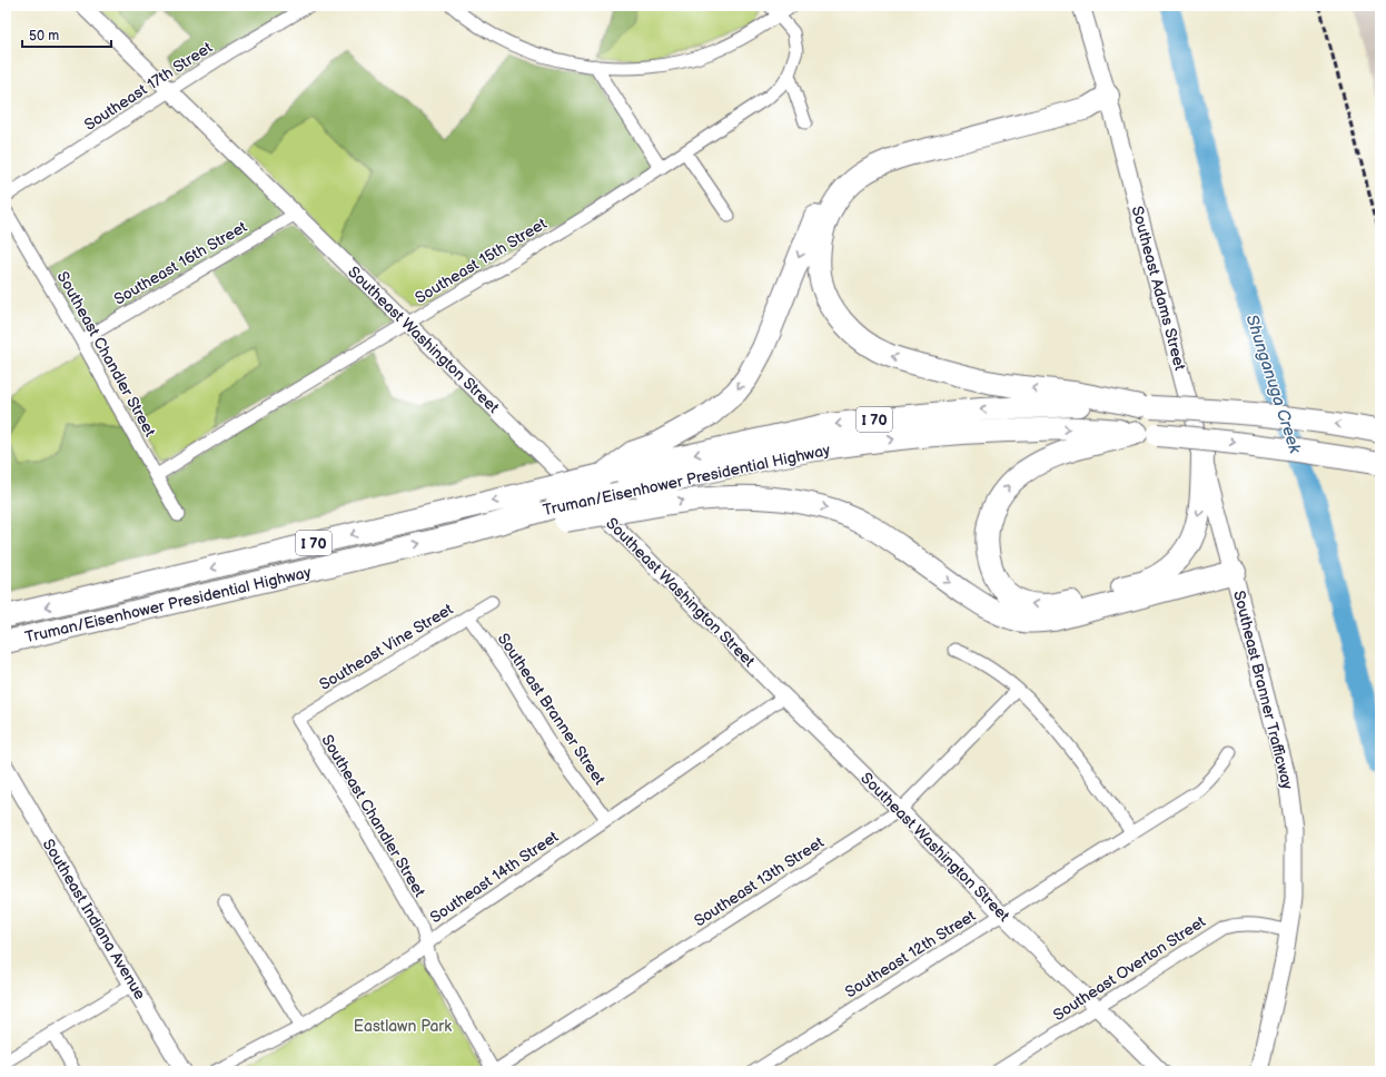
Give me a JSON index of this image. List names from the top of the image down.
{
  "streets": {
    "highway": ["I 70", "Truman/Eisenhower Presidential Highway"],
    "main road": ["Southeast Adams Street", "Southeast Branner Trafficway"],
    "street": [
      "Southeast 17th Street",
      "Southeast 15th Street",
      "Southeast 16th Street",
      "Southeast Washington Street",
      "Southeast Chandler Street",
      "Southeast Vine Street",
      "Southeast Branner Street",
      "Southeast 14th Street",
      "Southeast 13th Street",
      "Southeast Indiana Avenue",
      "Southeast 12th Street",
      "Southeast Overton Street"
    ]
  },
  "crossings": [
    ["Southeast 17th Street", "Southeast Washington Street"],
    ["Southeast 15th Street", "Southeast Washington Street"],
    ["Southeast 15th Street", "Southeast Chandler Street"],
    ["Southeast 16th Street", "Southeast Washington Street"],
    ["Southeast 16th Street", "Southeast Chandler Street"],
    ["Southeast Adams Street", "Southeast Branner Trafficway"],
    ["Southeast Washington Street", "Southeast 14th Street"],
    ["Southeast Washington Street", "Southeast 13th Street"],
    ["Southeast Washington Street", "Southeast 12th Street"],
    ["Southeast Washington Street", "Southeast Overton Street"],
    ["Southeast Chandler Street", "Southeast Vine Street"],
    ["Southeast Chandler Street", "Southeast 14th Street"],
    ["Southeast Chandler Street", "Southeast 13th Street"],
    ["Southeast Vine Street", "Southeast Branner Street"],
    ["Southeast Branner Trafficway", "Southeast Overton Street"],
    ["Southeast Branner Street", "Southeast 14th Street"]
  ],
  "water": ["Shunganuga Creek"],
  "parks": ["Eastlawn Park"],
  "scale_bar": "50 m"
}
